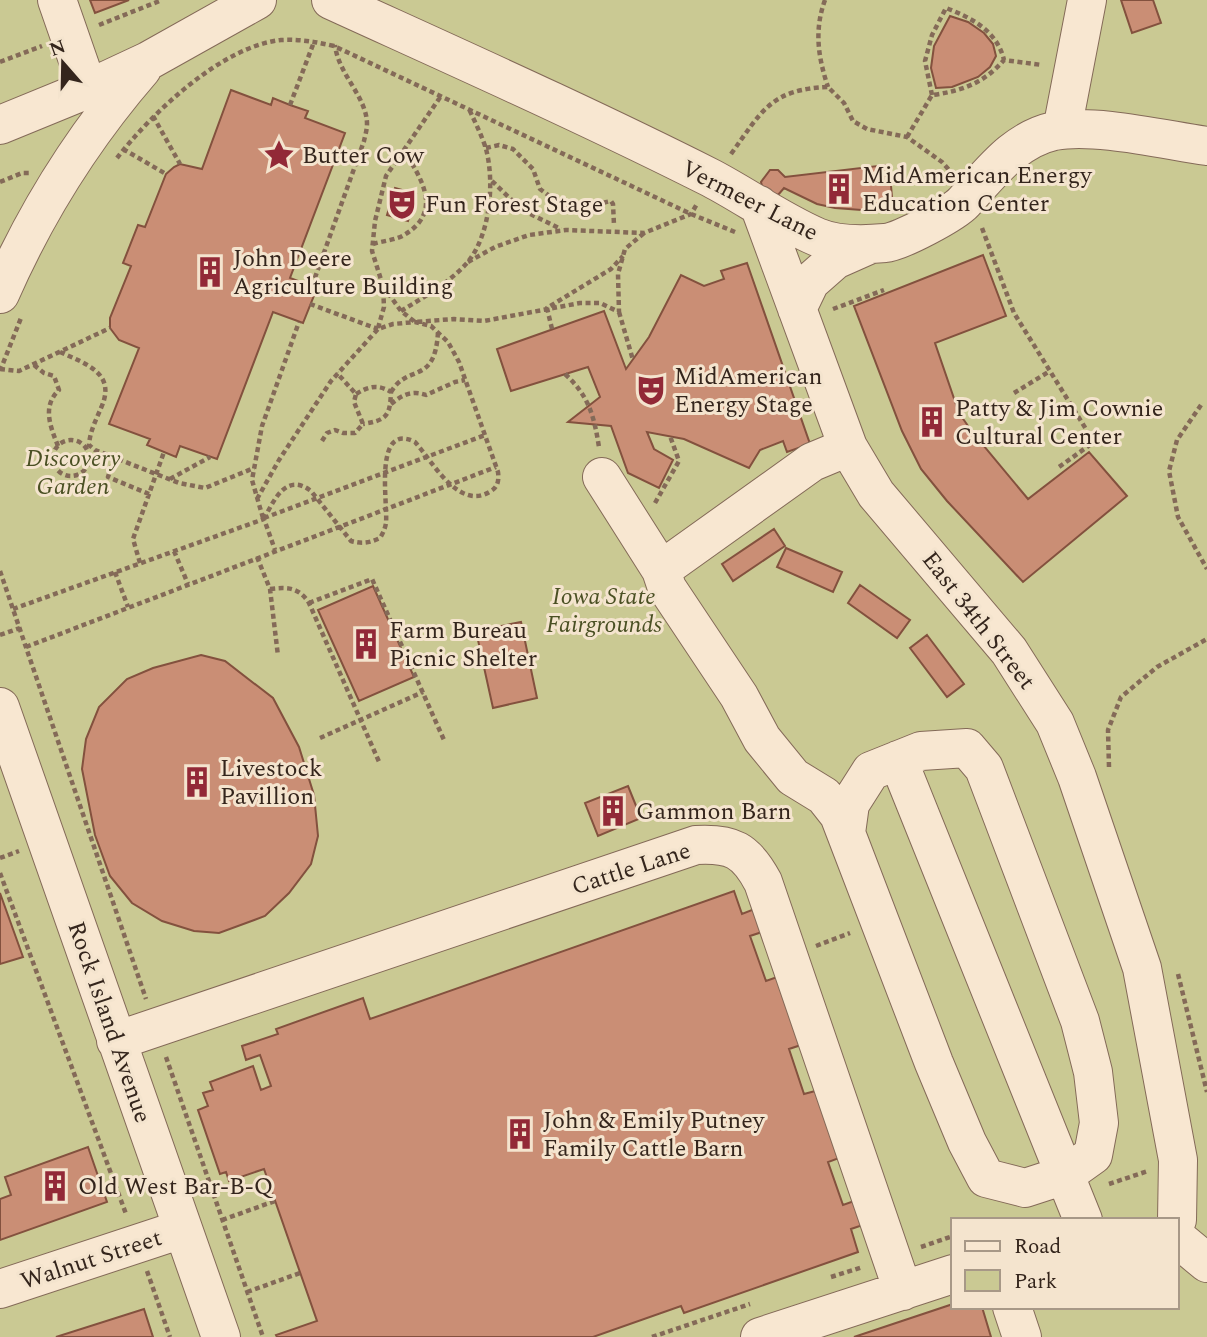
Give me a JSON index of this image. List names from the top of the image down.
{
  "streets": {
    "lane": [
      "Vermeer Lane",
      "East 34th Street",
      "Cattle Lane",
      "Rock Island Avenue",
      "Walnut Street"
    ]
  },
  "crossings": [
    ["Vermeer Lane", "East 34th Street"],
    ["Cattle Lane", "Rock Island Avenue"],
    ["Rock Island Avenue", "Walnut Street"]
  ],
  "parks": ["Discovery Garden", "Iowa State Fairgrounds"],
  "places": {
    "place": ["Butter Cow"],
    "building": [
      "MidAmerican Energy Education Center",
      "John Deere Agriculture Building",
      "Patty & Jim Cownie Cultural Center",
      "Farm Bureau Picnic Shelter",
      "Livestock Pavillion",
      "Gammon Barn",
      "John & Emily Putney Family Cattle Barn",
      "Old West Bar-B-Q"
    ],
    "theatre": ["Fun Forest Stage", "MidAmerican Energy Stage"]
  },
  "legend": ["Road", "Park"],
  "north": "top"
}
